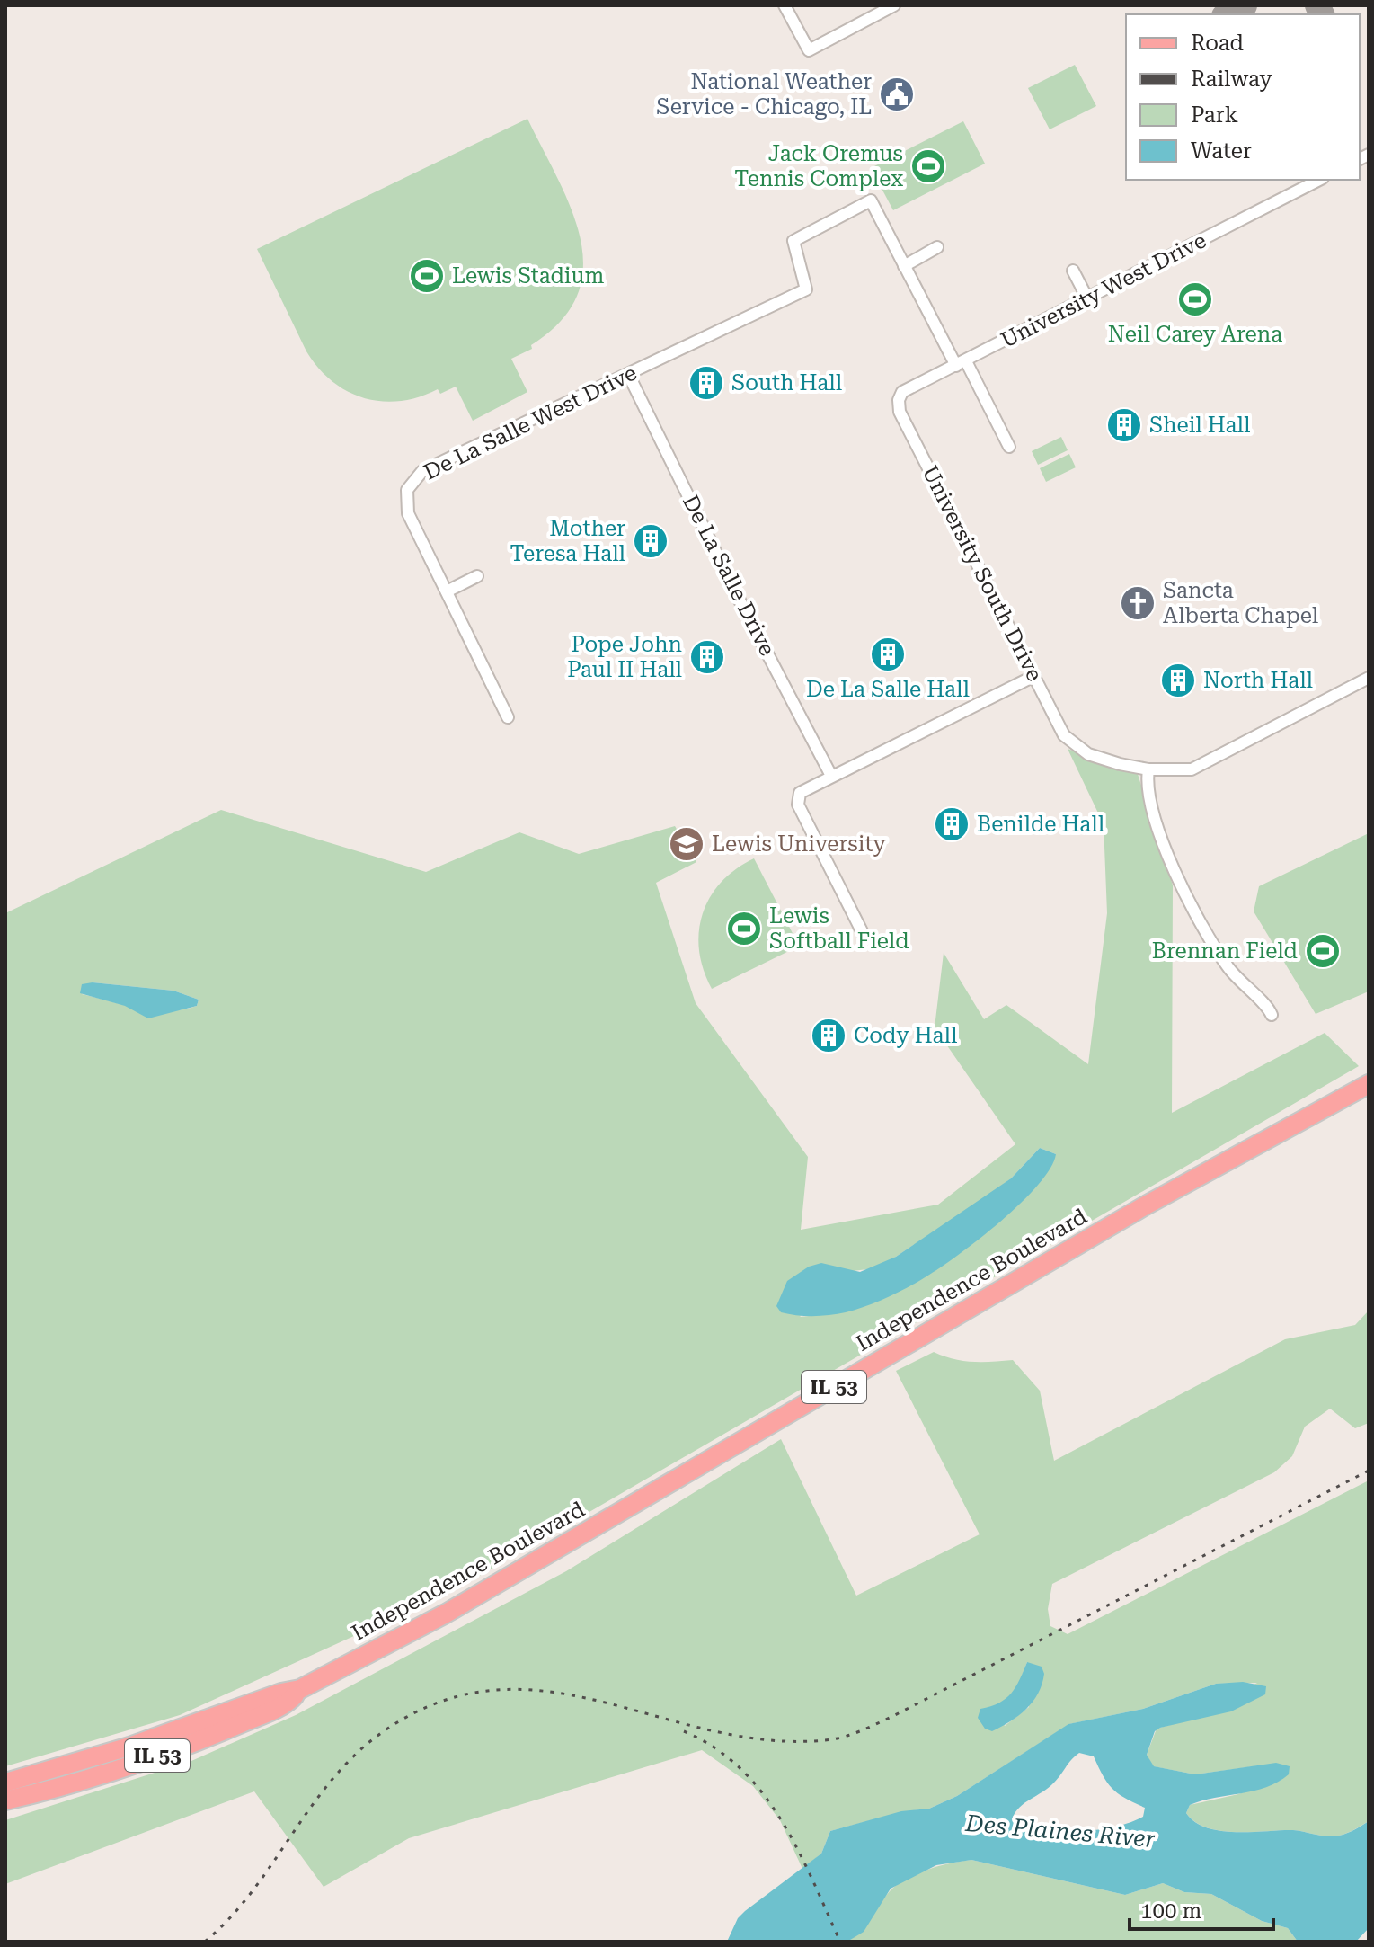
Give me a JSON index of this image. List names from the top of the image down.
{
  "streets": {
    "main road": ["Independence Boulevard", "IL 53"],
    "street": [
      "University West Drive",
      "De La Salle West Drive",
      "University South Drive",
      "De La Salle Drive"
    ]
  },
  "crossings": [
    ["University West Drive", "University South Drive"],
    ["De La Salle West Drive", "De La Salle Drive"]
  ],
  "water": ["Des Plaines River"],
  "places": {
    "public building": ["National Weather Service - Chicago, IL"],
    "sports": [
      "Jack Oremus Tennis Complex",
      "Lewis Stadium",
      "Neil Carey Arena",
      "Lewis Softball Field",
      "Brennan Field"
    ],
    "building": [
      "South Hall",
      "Sheil Hall",
      "Mother Teresa Hall",
      "De La Salle Hall",
      "Pope John Paul II Hall",
      "North Hall",
      "Benilde Hall",
      "Cody Hall"
    ],
    "church": ["Sancta Alberta Chapel"],
    "school or university": ["Lewis University"]
  },
  "legend": [
    "Road",
    "Railway",
    "Park",
    "Water"
  ],
  "scale_bar": "100 m"
}
